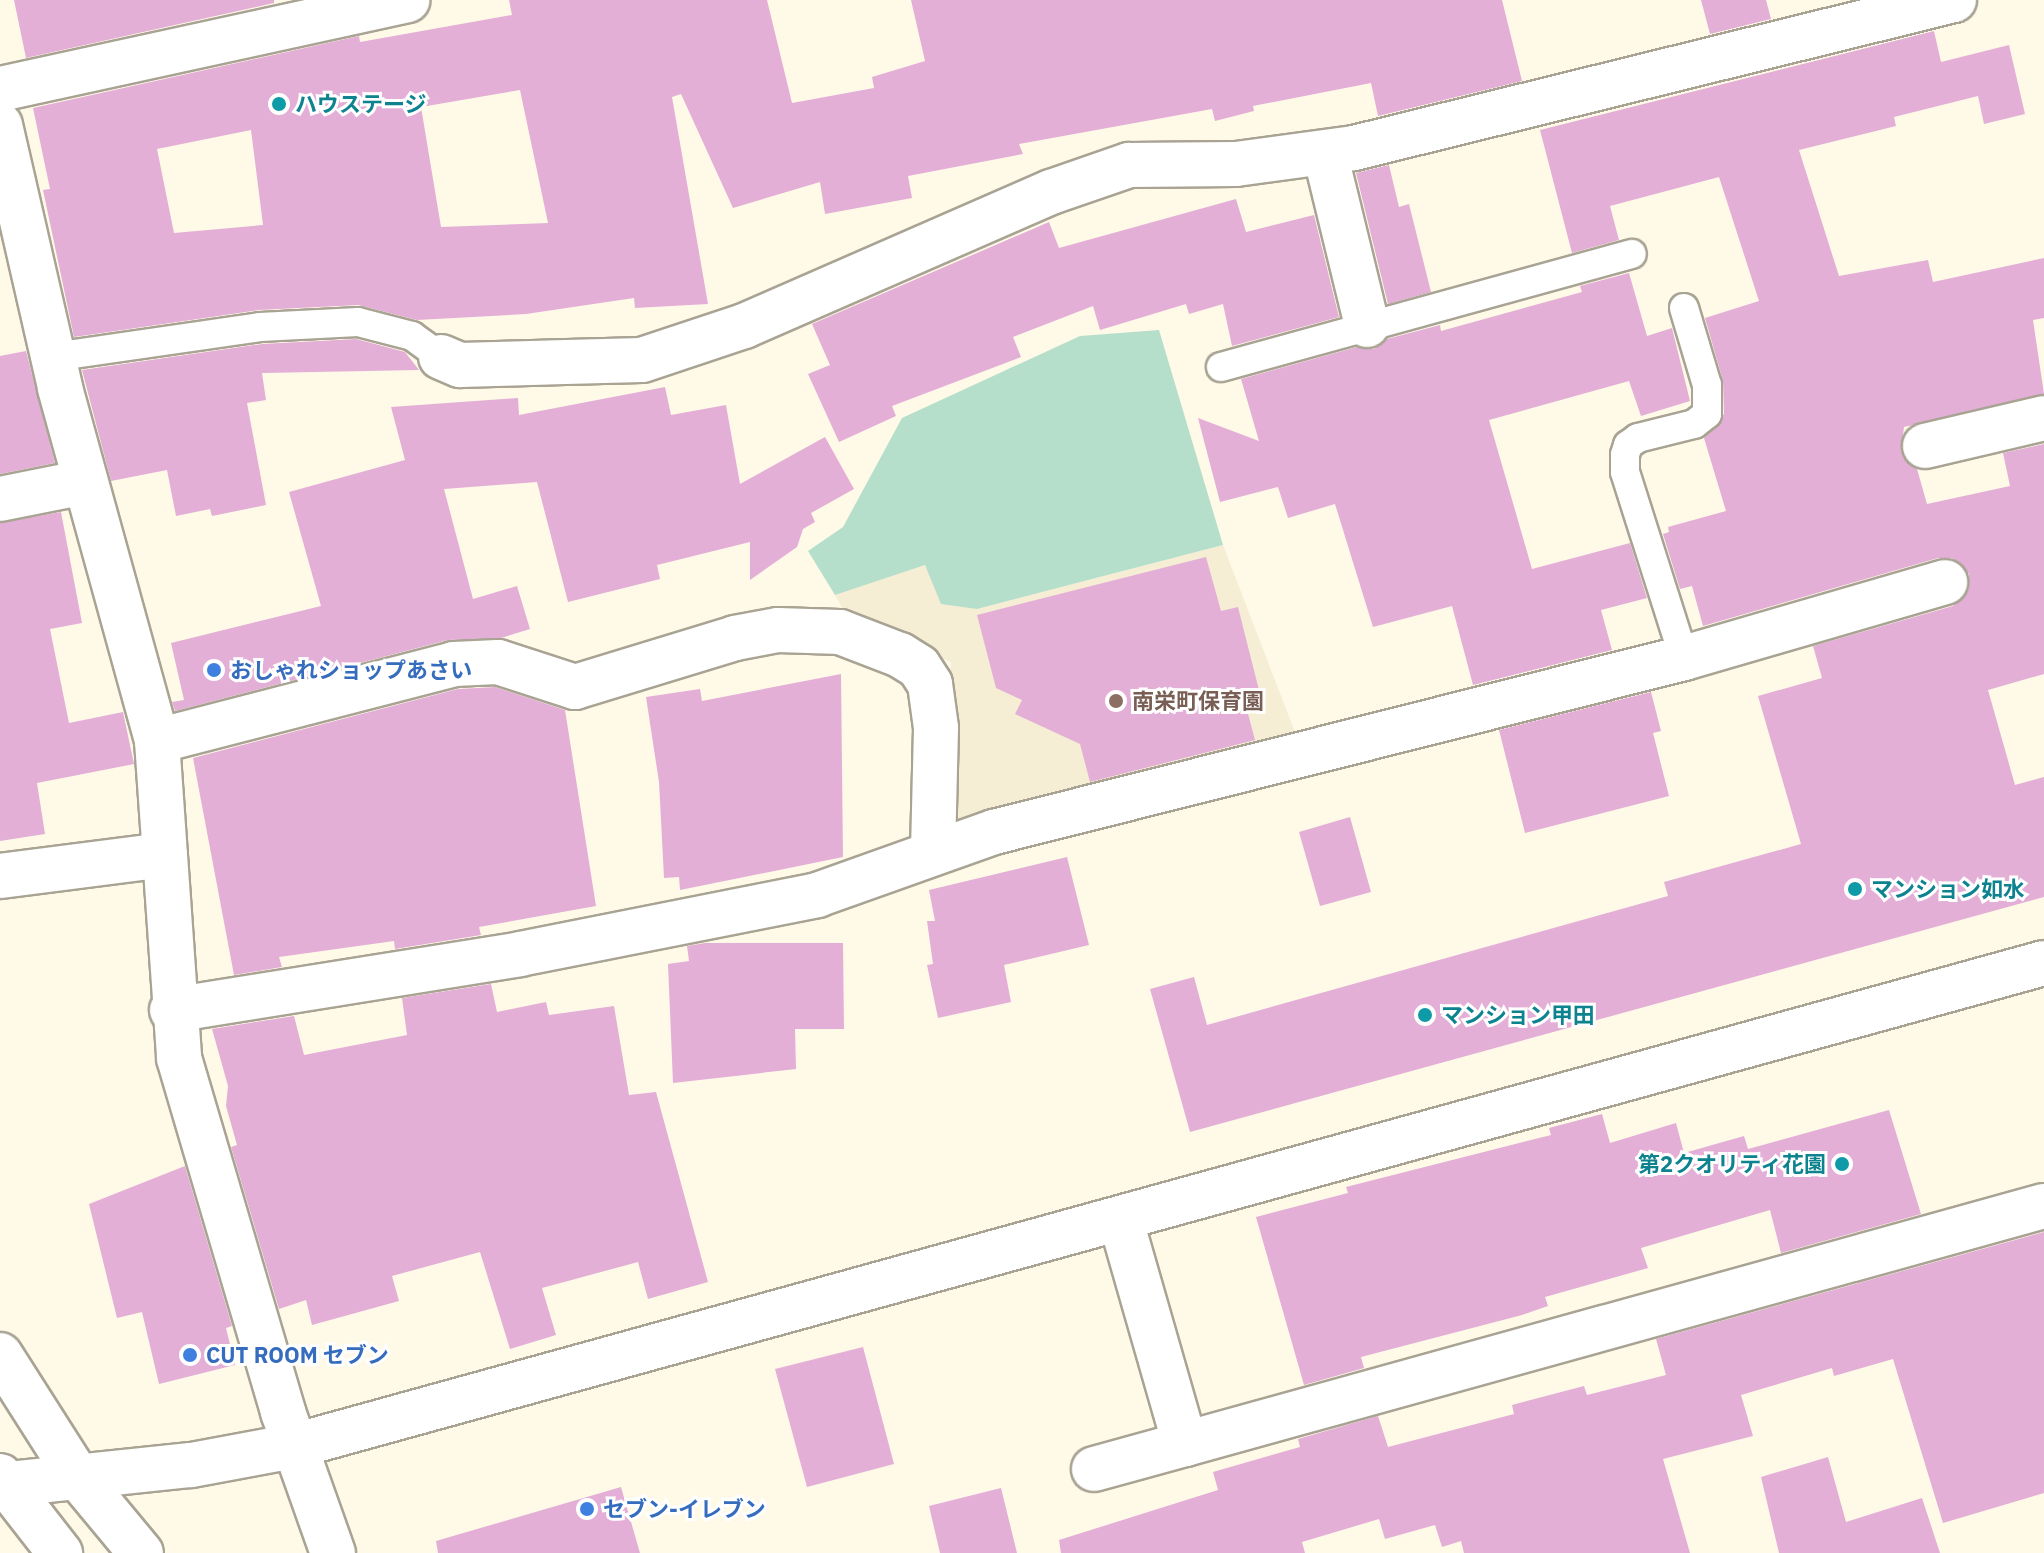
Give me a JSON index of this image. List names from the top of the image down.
{
  "places": [
    "ハウステージ",
    "おしゃれショップあさい",
    "南栄町保育園",
    "マンション如水",
    "マンション甲田",
    "第2クオリティ花園",
    "CUT ROOM セブン",
    "セブン-イレブン"
  ]
}
